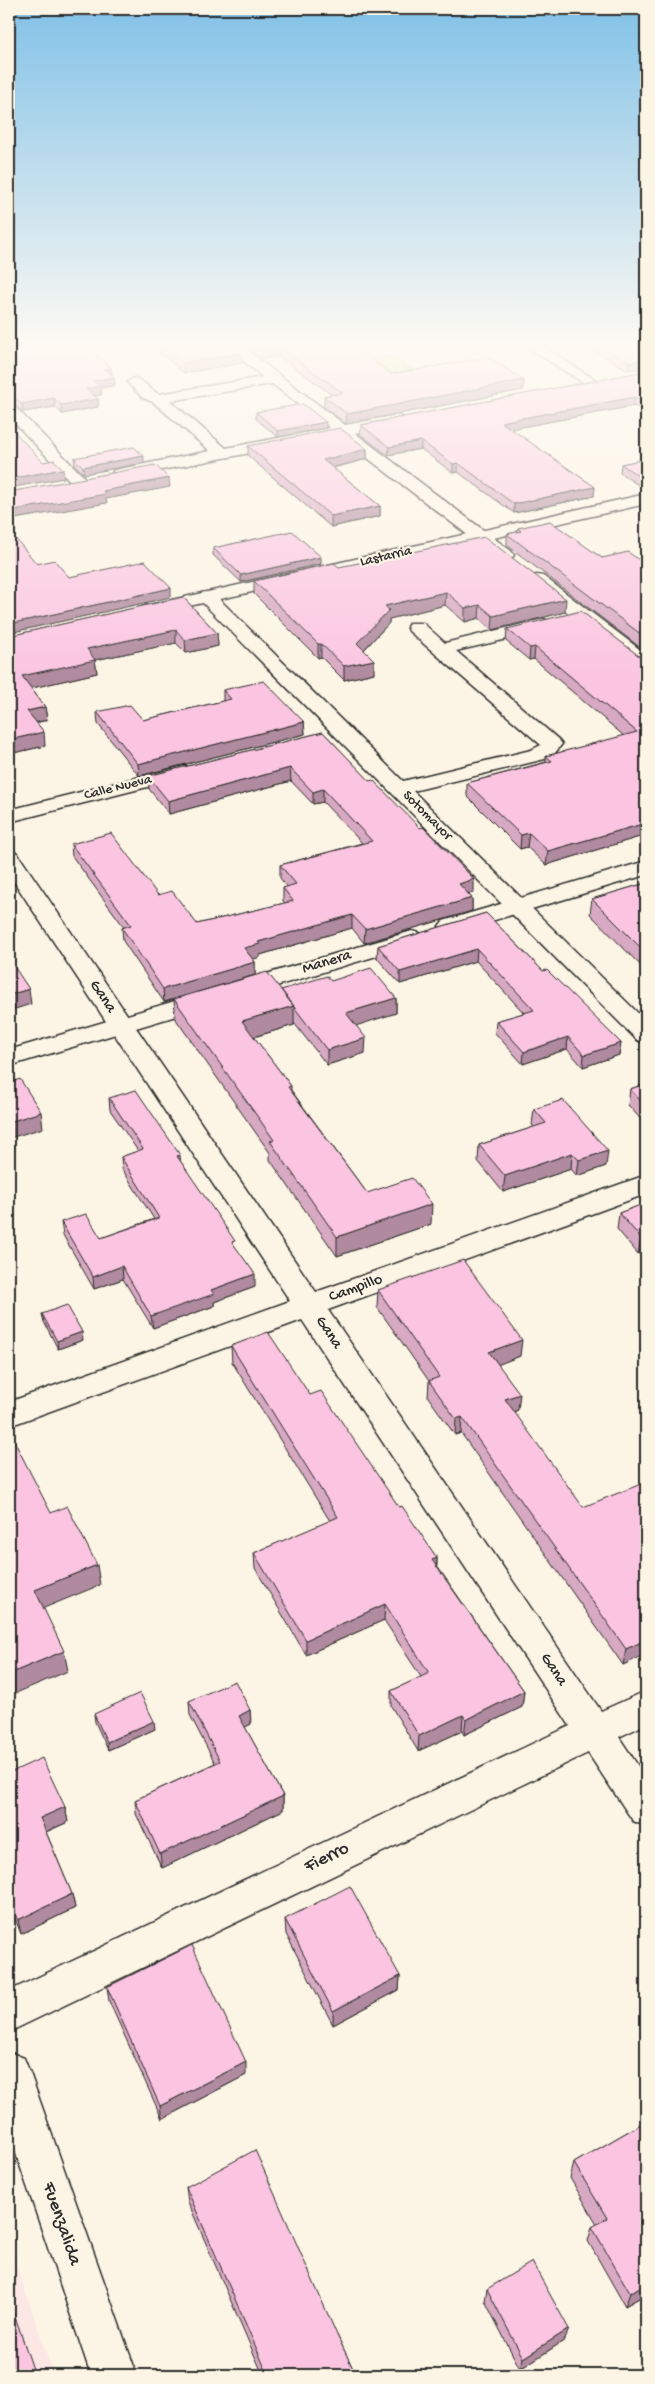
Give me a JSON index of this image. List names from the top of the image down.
{
  "streets": {
    "street": [
      "Lastarria",
      "Calle Nueva",
      "Sotomayor",
      "Manera",
      "Gana",
      "Campillo",
      "Fierro",
      "Fuenzalida"
    ]
  },
  "crossings": [
    ["Lastarria", "Sotomayor"],
    ["Sotomayor", "Manera"],
    ["Manera", "Gana"],
    ["Gana", "Campillo"],
    ["Gana", "Fierro"]
  ]
}
